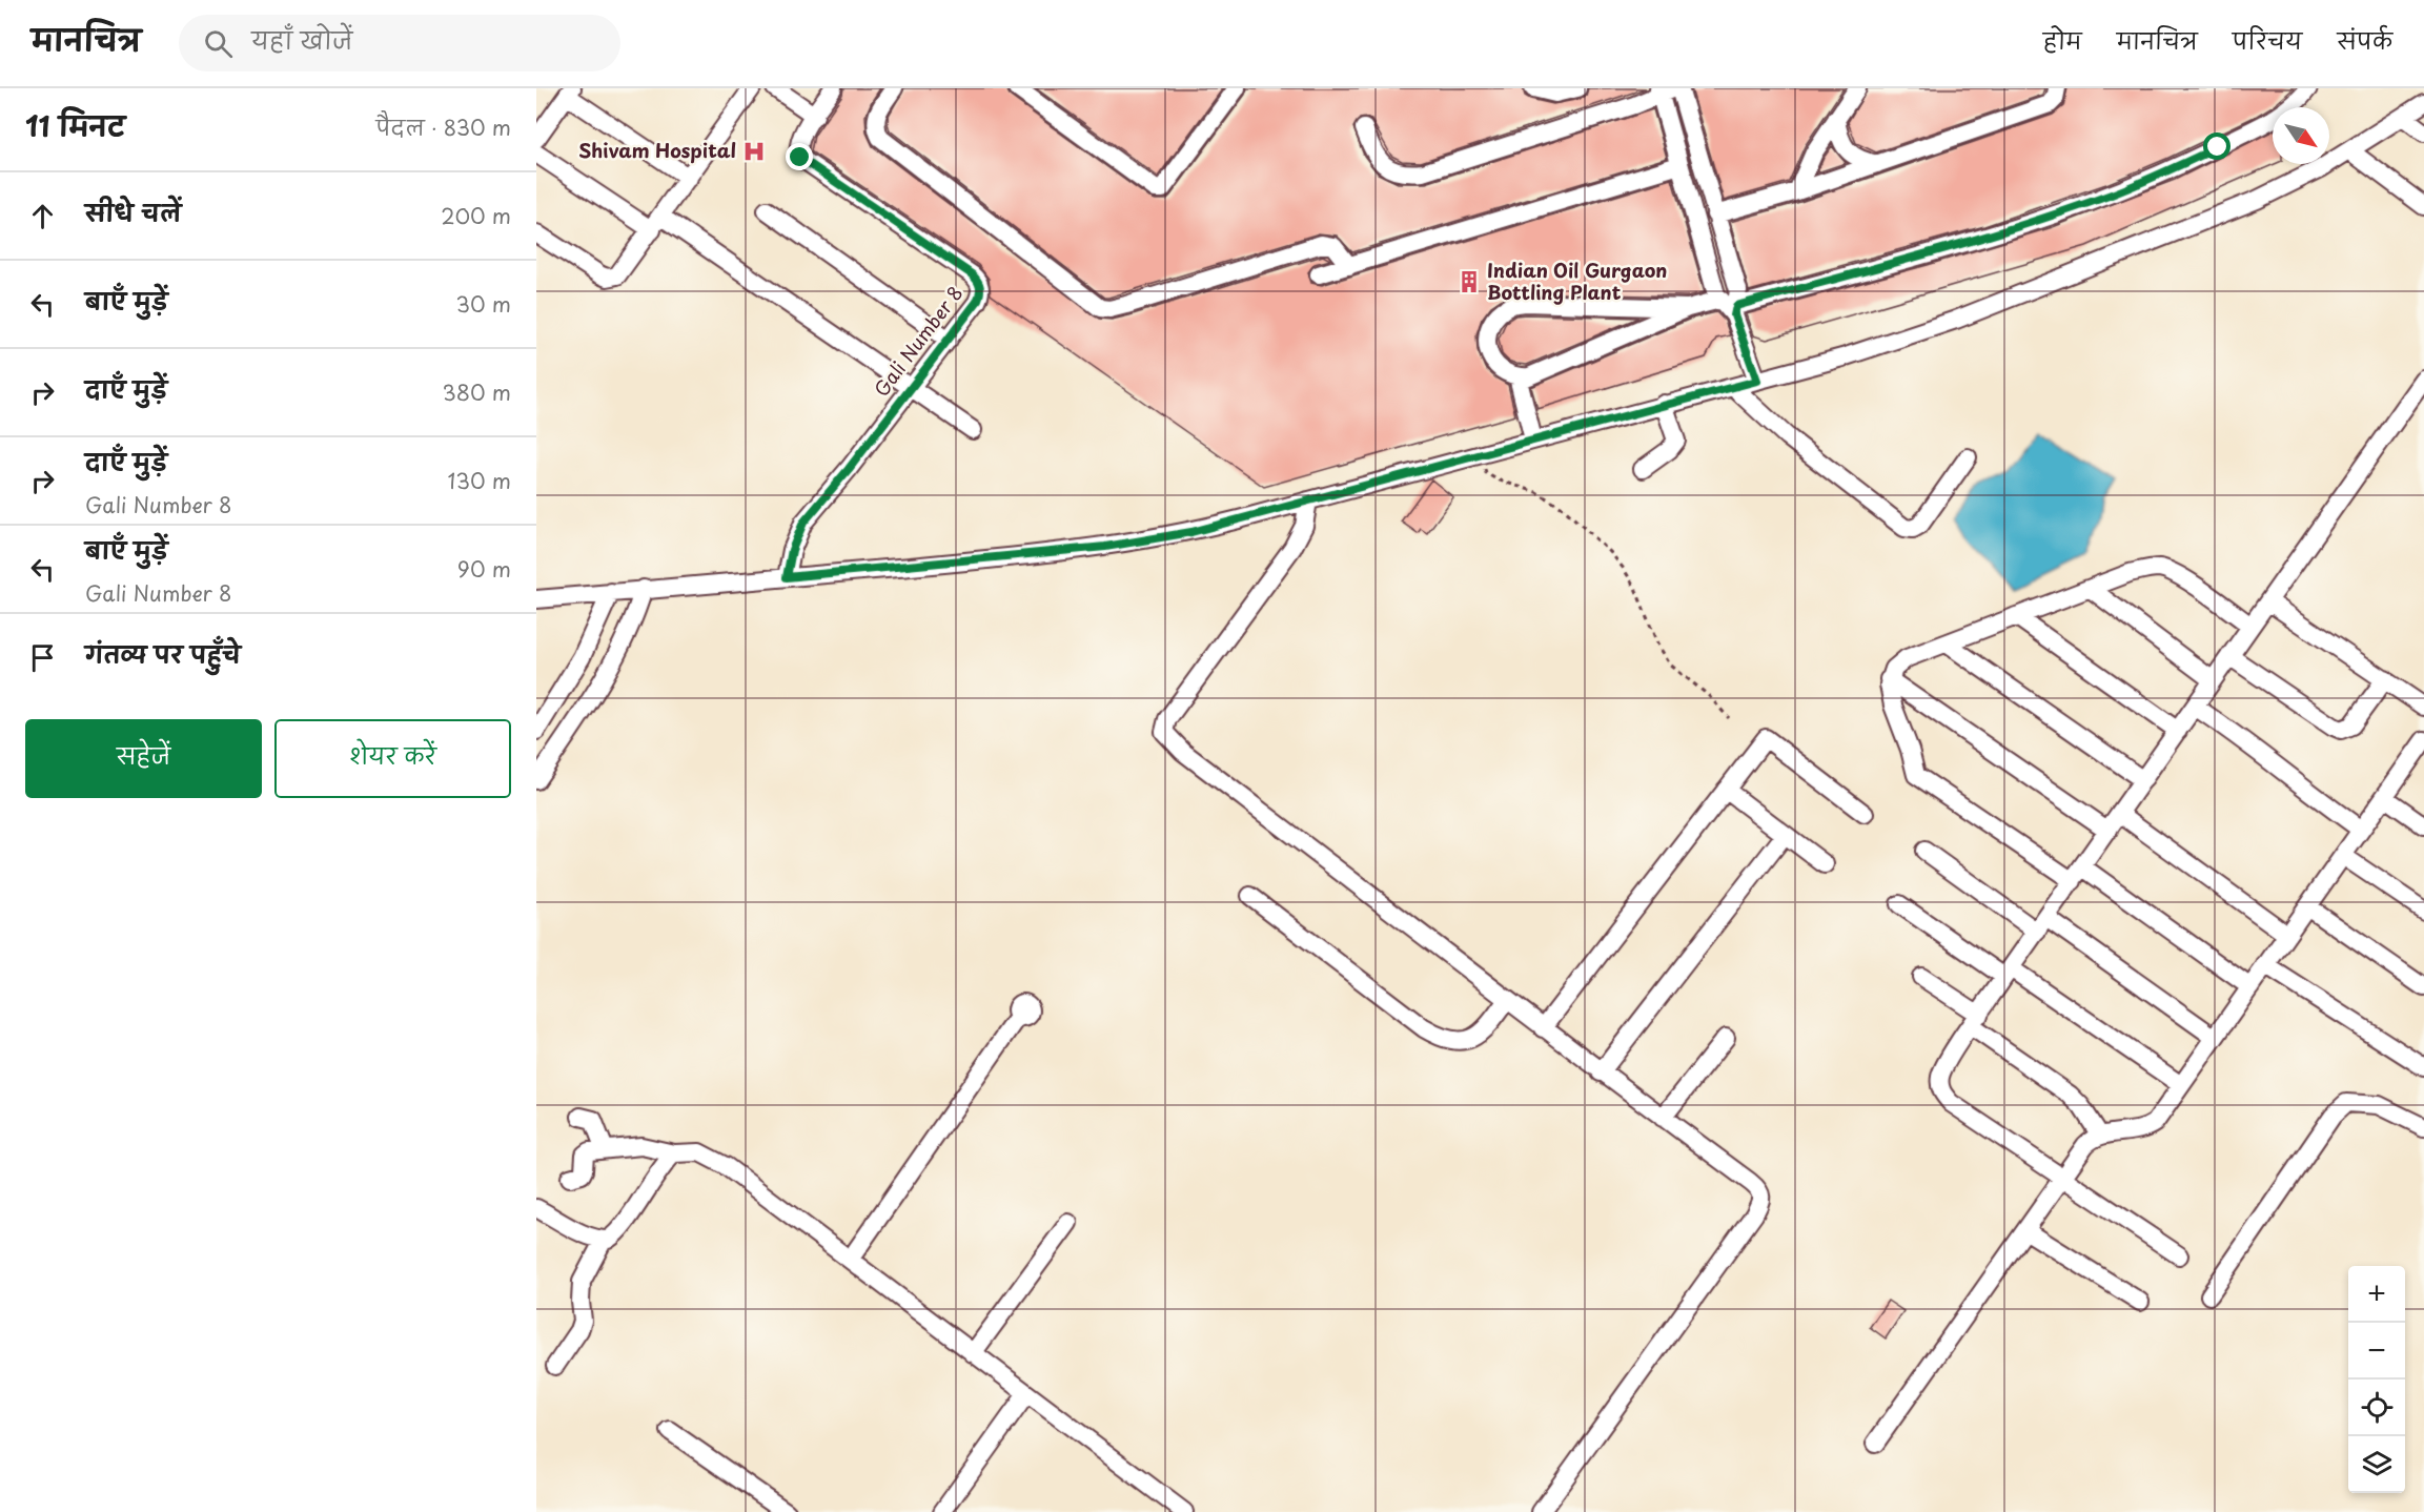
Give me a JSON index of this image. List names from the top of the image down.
{
  "streets": {
    "street": ["Gali Number 8"]
  },
  "places": {
    "hospital": ["Shivam Hospital"],
    "building": ["Indian Oil Gurgaon Bottling Plant"]
  },
  "north": "bottom right",
  "page": {
    "header": "मानचित्र",
    "search": "यहाँ खोजें",
    "nav": [
      "होम",
      "मानचित्र",
      "परिचय",
      "संपर्क"
    ],
    "heading": ["11 मिनट", "पैदल · 830 m"],
    "list": [
      ["सीधे चलें", "200 m"],
      ["बाएँ मुड़ें", "30 m"],
      ["दाएँ मुड़ें", "380 m"],
      ["दाएँ मुड़ें", "Gali Number 8", "130 m"],
      ["बाएँ मुड़ें", "Gali Number 8", "90 m"],
      "गंतव्य पर पहुँचे"
    ],
    "buttons": ["सहेजें", "शेयर करें"],
    "map_buttons": ["+", "−"]
  }
}
